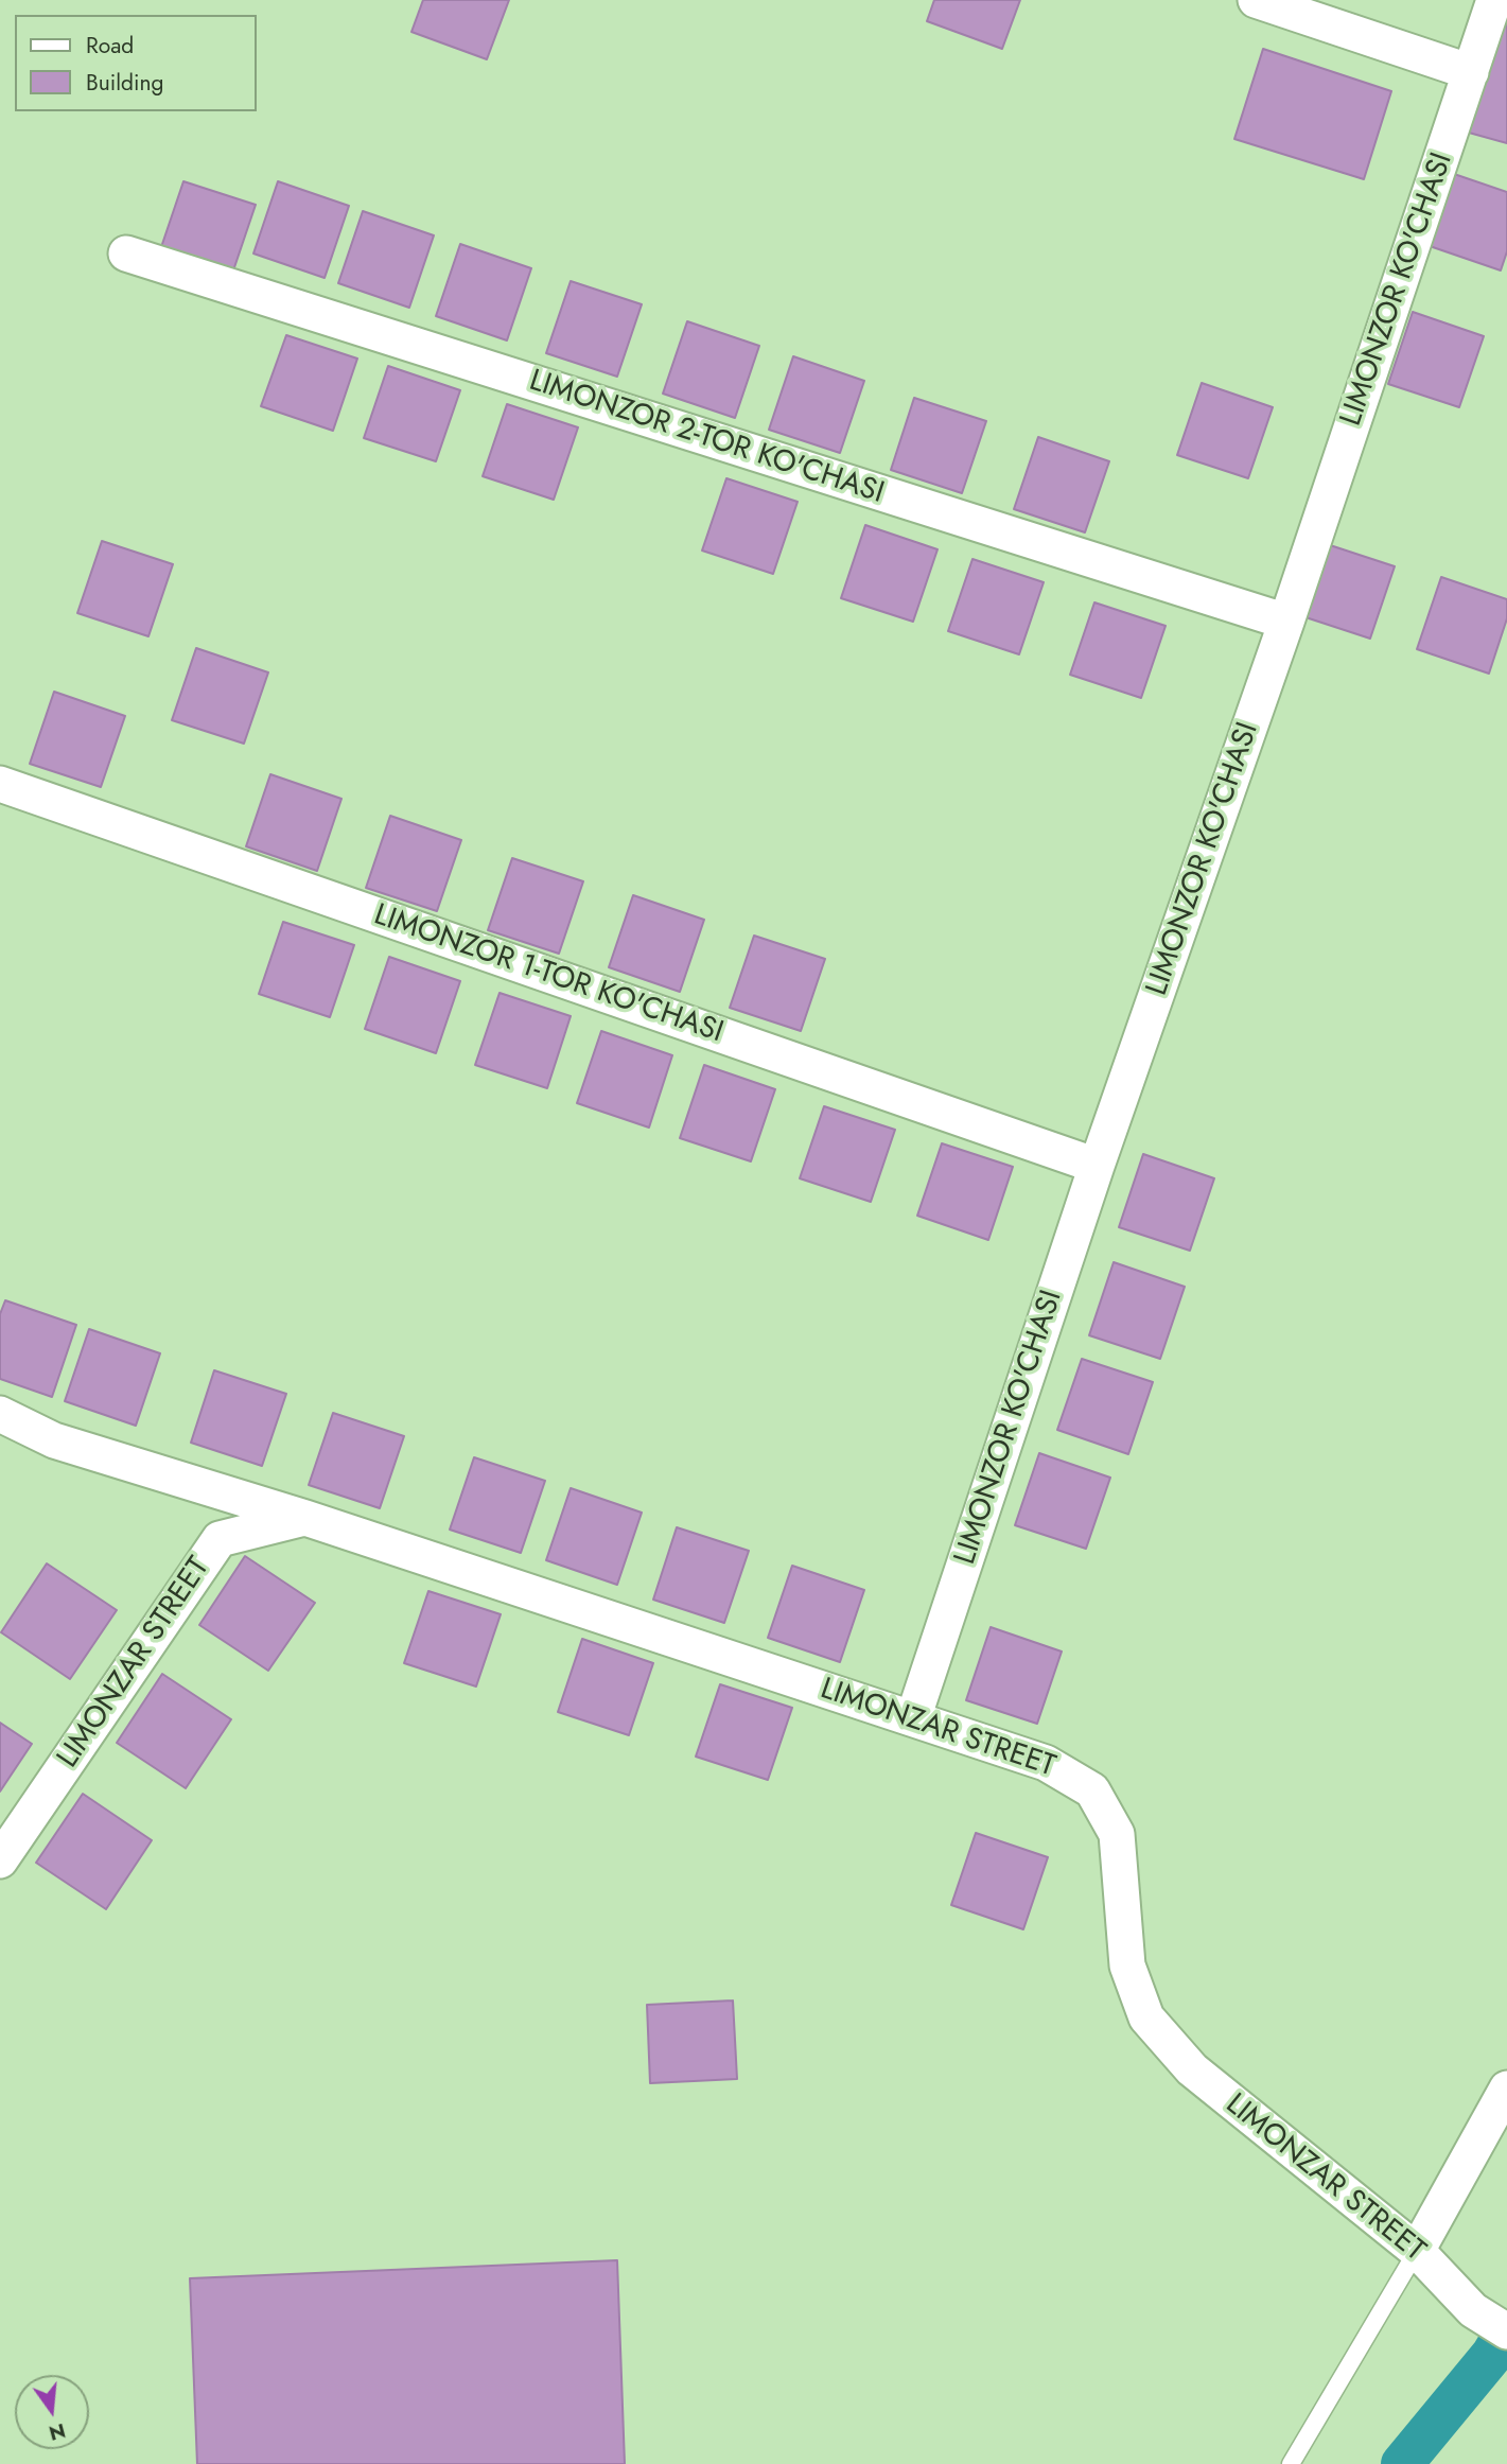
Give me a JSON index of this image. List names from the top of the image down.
{
  "streets": {
    "street": [
      "LIMONZOR KO'CHASI",
      "LIMONZOR 2-TOR KO'CHASI",
      "LIMONZOR 1-TOR KO'CHASI",
      "LIMONZAR STREET"
    ]
  },
  "crossings": [
    ["LIMONZOR KO'CHASI", "LIMONZOR 2-TOR KO'CHASI"],
    ["LIMONZOR KO'CHASI", "LIMONZOR 1-TOR KO'CHASI"],
    ["LIMONZOR KO'CHASI", "LIMONZAR STREET"]
  ],
  "legend": ["Road", "Building"],
  "north": "bottom"
}
